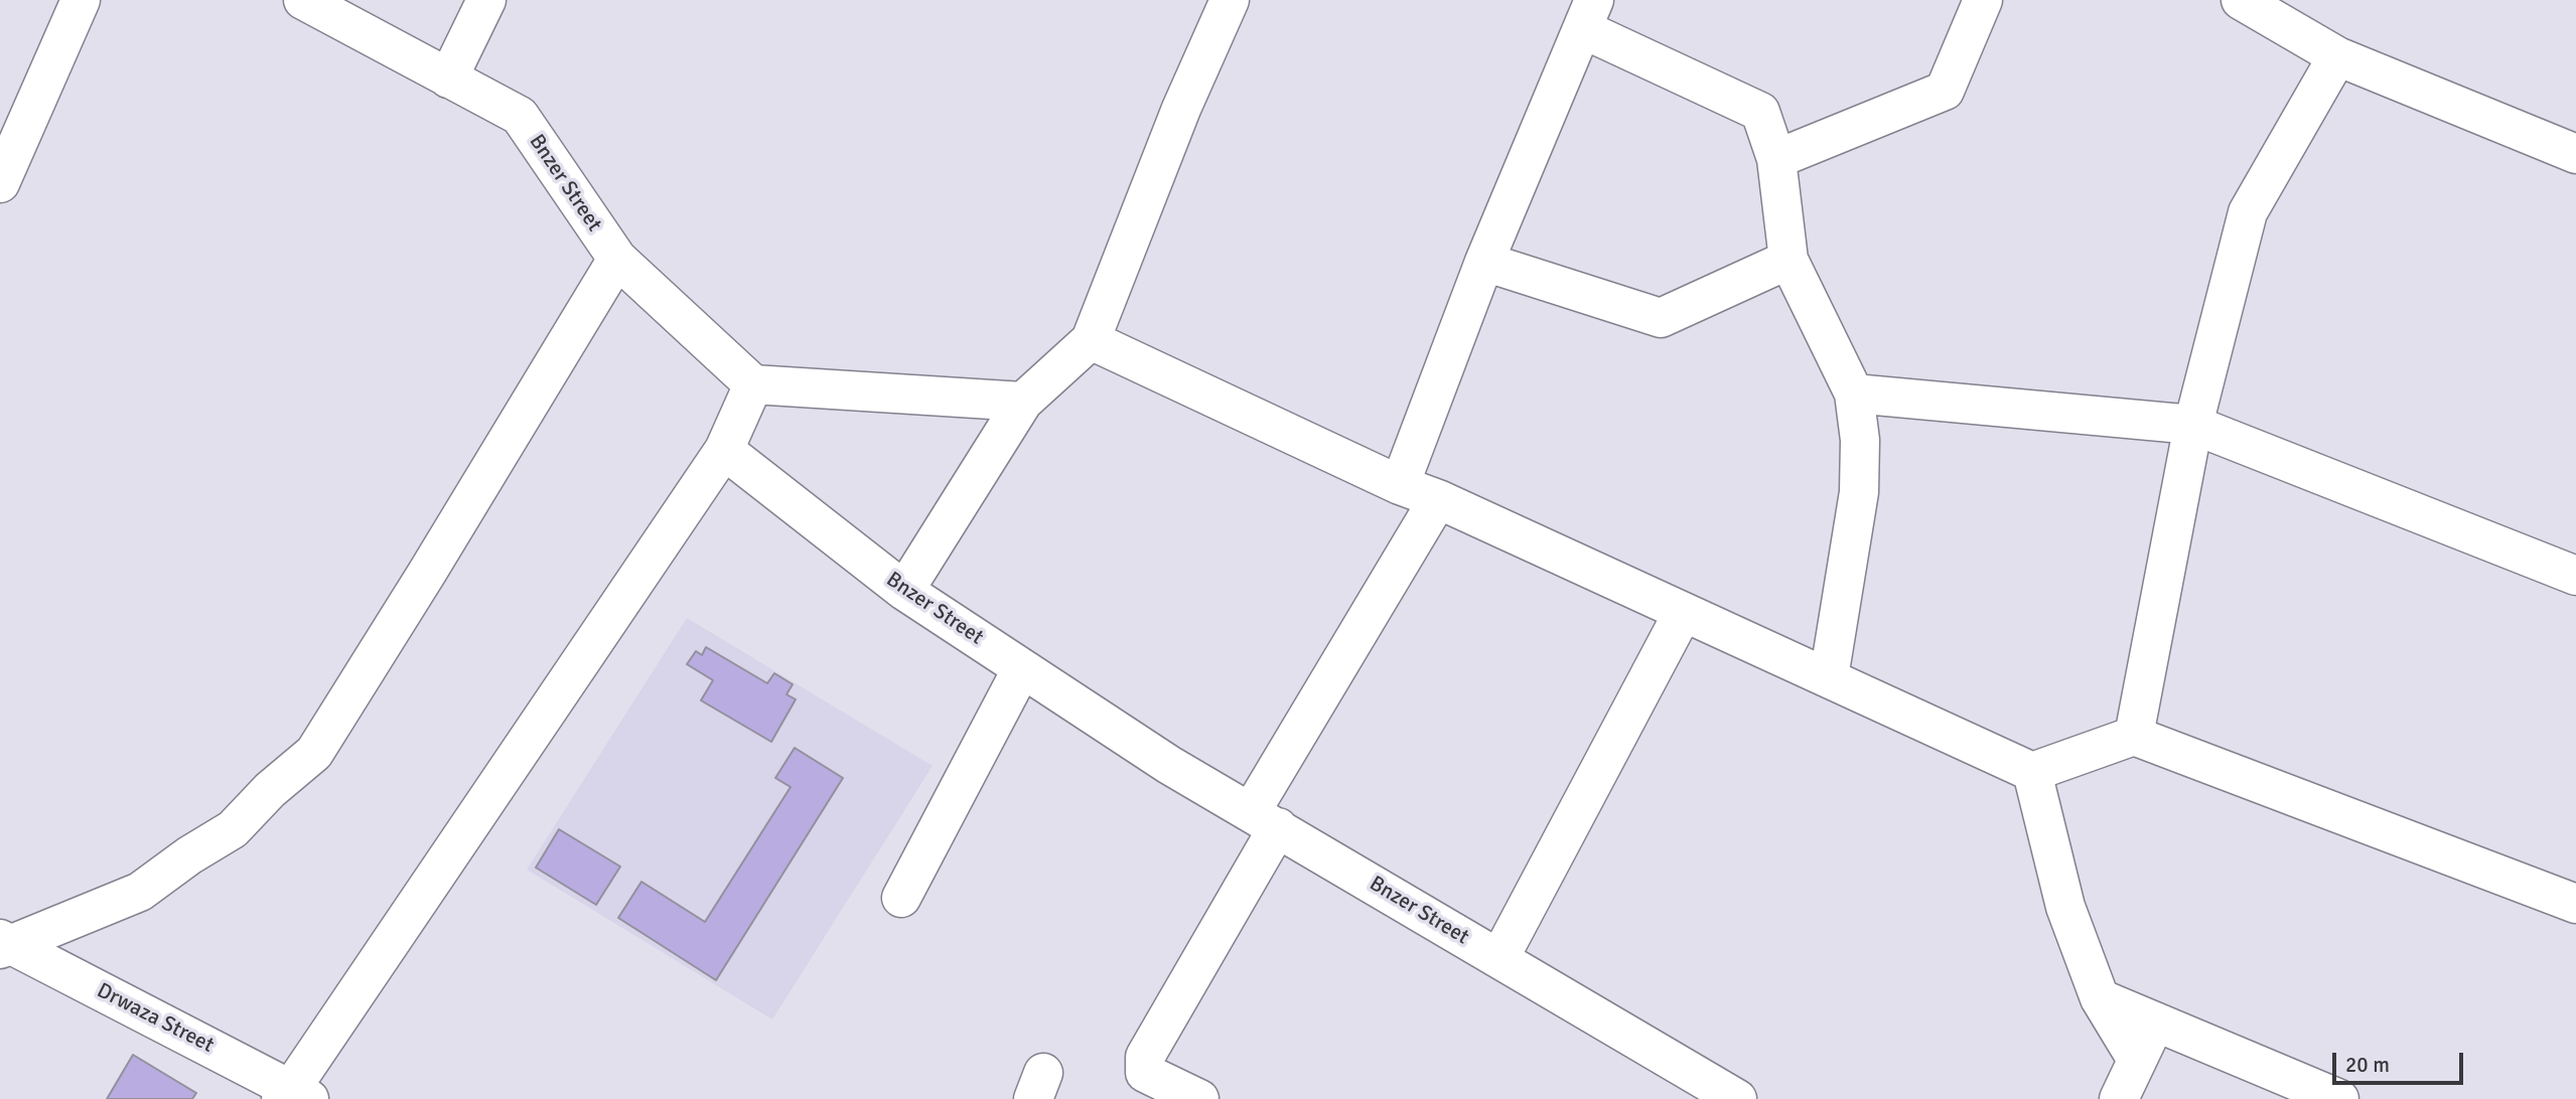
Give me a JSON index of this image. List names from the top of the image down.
{
  "streets": {
    "street": ["Bnzer Street", "Drwaza Street"]
  },
  "scale_bar": "20 m"
}
